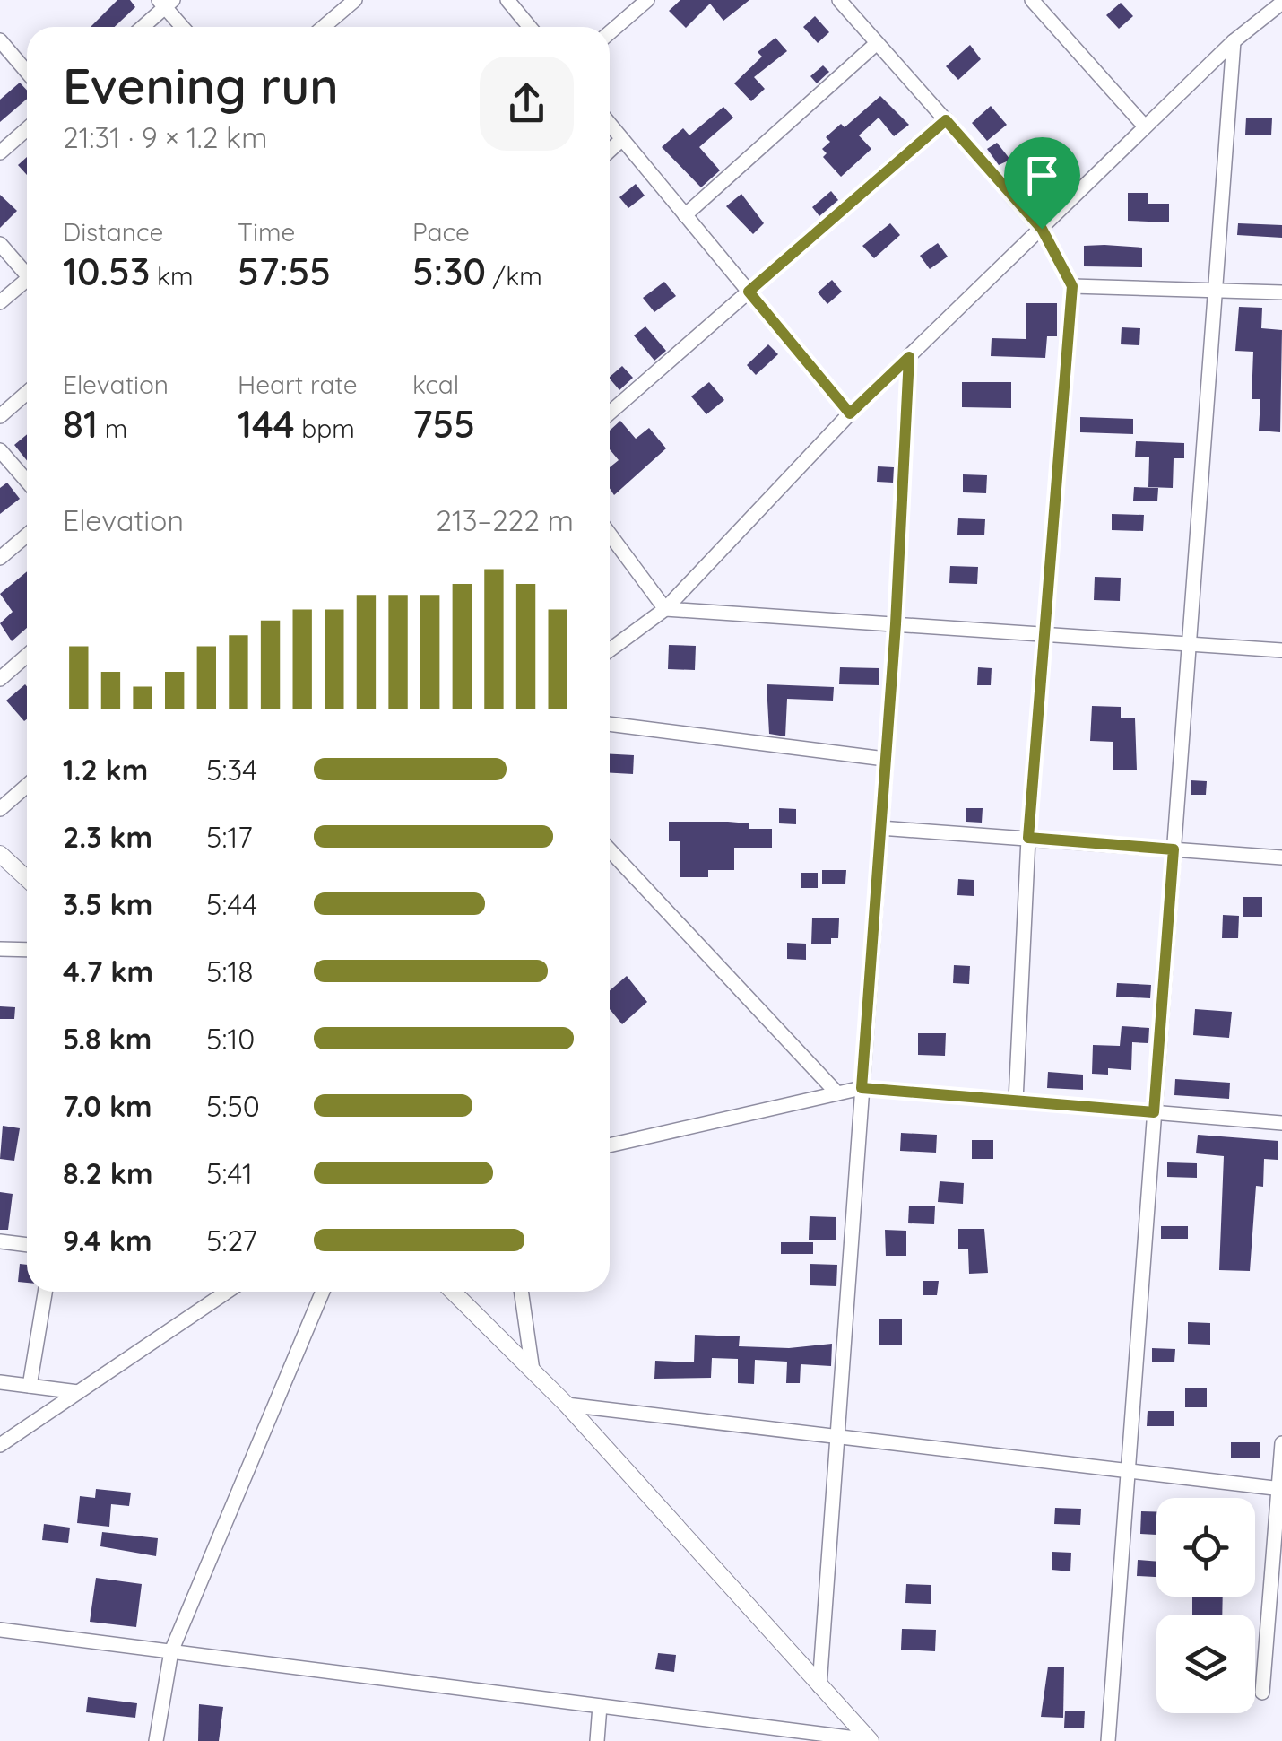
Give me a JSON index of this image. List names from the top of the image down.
{
  "page": {
    "heading": ["Evening run", "21:31 · 9 × 1.2 km"],
    "stats": [
      ["Distance", "10.53 km"],
      ["Time", "57:55"],
      ["Pace", "5:30 /km"],
      ["Elevation", "81 m"],
      ["Heart rate", "144 bpm"],
      ["kcal", "755"]
    ],
    "chart": ["Elevation", "213–222 m"],
    "list": [
      {
        "name": "1.2 km",
        "note": "5:34"
      },
      {
        "name": "2.3 km",
        "note": "5:17"
      },
      {
        "name": "3.5 km",
        "note": "5:44"
      },
      {
        "name": "4.7 km",
        "note": "5:18"
      },
      {
        "name": "5.8 km",
        "note": "5:10"
      },
      {
        "name": "7.0 km",
        "note": "5:50"
      },
      {
        "name": "8.2 km",
        "note": "5:41"
      },
      {
        "name": "9.4 km",
        "note": "5:27"
      }
    ]
  }
}
